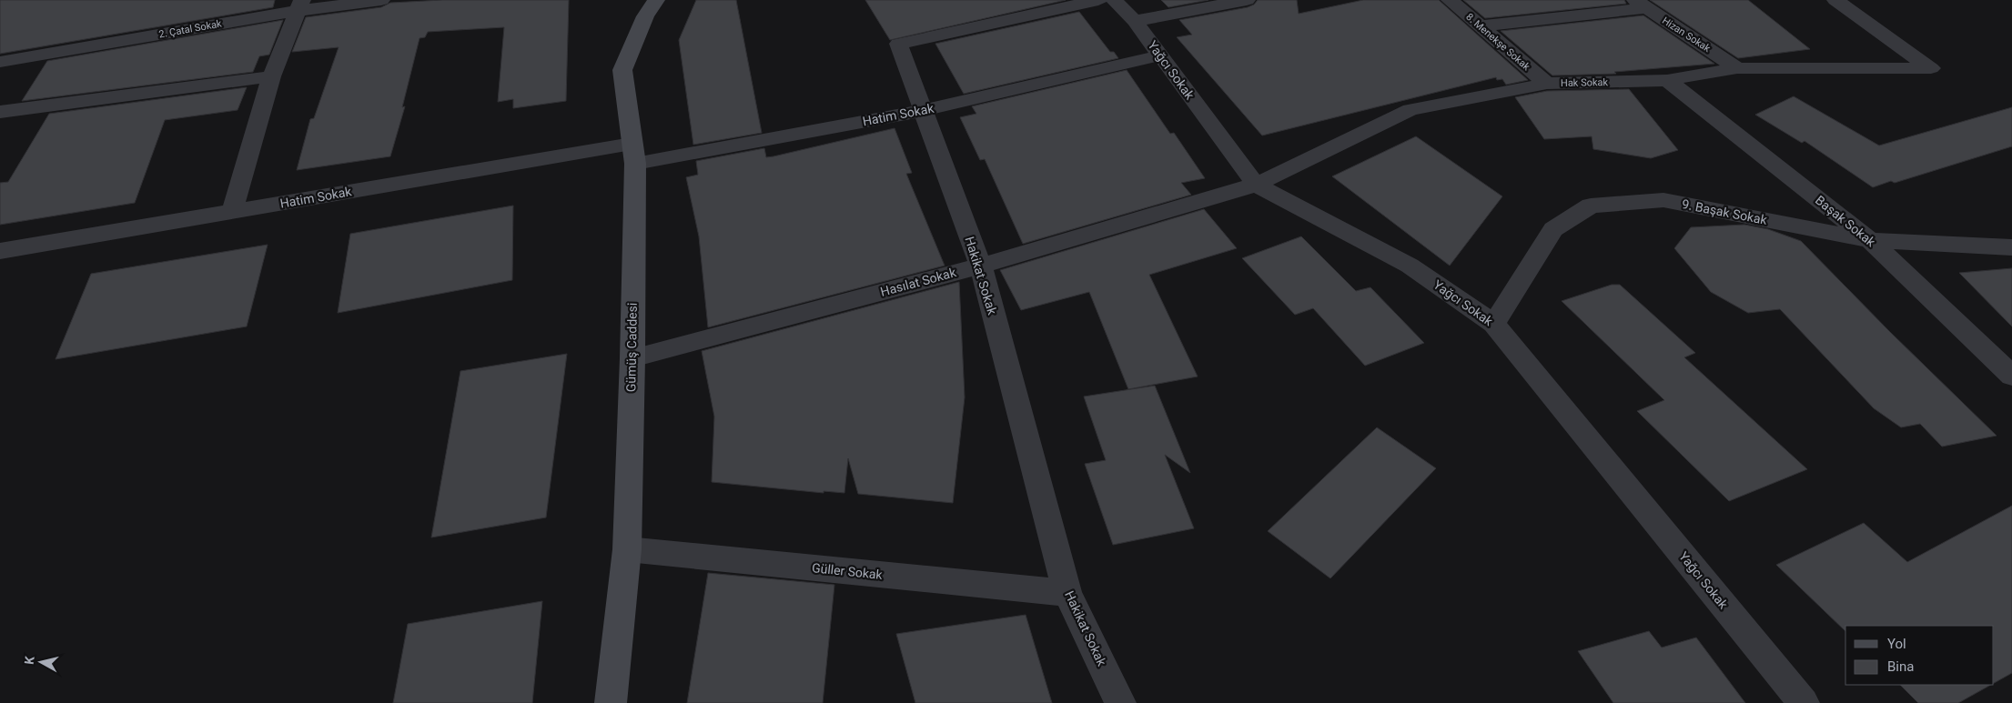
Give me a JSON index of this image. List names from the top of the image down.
{
  "streets": {
    "street": [
      "2. Çatal Sokak",
      "Hizan Sokak",
      "8. Menekşe Sokak",
      "Yağcı Sokak",
      "Hak Sokak",
      "Hatim Sokak",
      "9. Başak Sokak",
      "Başak Sokak",
      "Hakikat Sokak",
      "Hasılat Sokak",
      "Gümüş Caddesi",
      "Güller Sokak"
    ]
  },
  "crossings": [
    ["Hizan Sokak", "Hak Sokak"],
    ["8. Menekşe Sokak", "Hak Sokak"],
    ["Yağcı Sokak", "Hak Sokak"],
    ["Yağcı Sokak", "Hatim Sokak"],
    ["Yağcı Sokak", "9. Başak Sokak"],
    ["Yağcı Sokak", "Hasılat Sokak"],
    ["Hak Sokak", "Başak Sokak"],
    ["Hak Sokak", "Hasılat Sokak"],
    ["Hatim Sokak", "Hakikat Sokak"],
    ["Hatim Sokak", "Gümüş Caddesi"],
    ["9. Başak Sokak", "Başak Sokak"],
    ["Hakikat Sokak", "Hasılat Sokak"],
    ["Hakikat Sokak", "Güller Sokak"],
    ["Hasılat Sokak", "Gümüş Caddesi"],
    ["Gümüş Caddesi", "Güller Sokak"]
  ],
  "legend": ["Yol", "Bina"],
  "north": "left"
}
